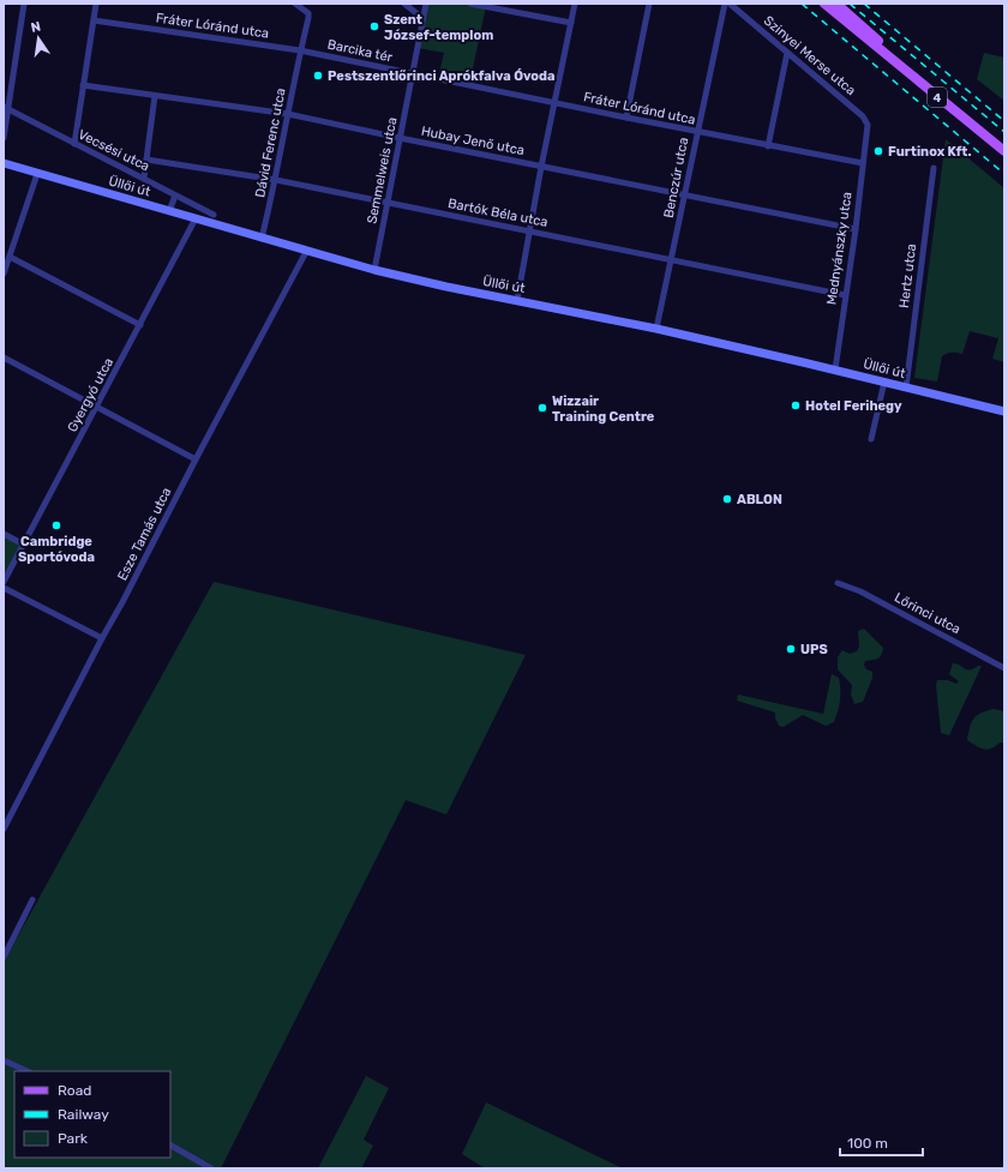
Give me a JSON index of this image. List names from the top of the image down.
{
  "streets": {
    "main road": ["4", "Üllői út"],
    "street": [
      "Fráter Lóránd utca",
      "Barcika tér",
      "Szinyei Merse utca",
      "Hubay Jenő utca",
      "Dávid Ferenc utca",
      "Vecsési utca",
      "Semmelweis utca",
      "Benczúr utca",
      "Bartók Béla utca",
      "Mednyánszky utca",
      "Hertz utca",
      "Gyergyó utca",
      "Esze Tamás utca",
      "Lőrinci utca"
    ]
  },
  "crossings": [
    ["Fráter Lóránd utca", "Barcika tér"],
    ["Fráter Lóránd utca", "Dávid Ferenc utca"],
    ["Fráter Lóránd utca", "Semmelweis utca"],
    ["Fráter Lóránd utca", "Benczúr utca"],
    ["Fráter Lóránd utca", "Mednyánszky utca"],
    ["Barcika tér", "Dávid Ferenc utca"],
    ["Barcika tér", "Semmelweis utca"],
    ["Szinyei Merse utca", "Mednyánszky utca"],
    ["Hubay Jenő utca", "Dávid Ferenc utca"],
    ["Hubay Jenő utca", "Semmelweis utca"],
    ["Hubay Jenő utca", "Benczúr utca"],
    ["Hubay Jenő utca", "Mednyánszky utca"],
    ["Dávid Ferenc utca", "Üllői út"],
    ["Dávid Ferenc utca", "Bartók Béla utca"],
    ["Semmelweis utca", "Üllői út"],
    ["Semmelweis utca", "Bartók Béla utca"],
    ["Benczúr utca", "Üllői út"],
    ["Benczúr utca", "Bartók Béla utca"],
    ["Üllői út", "Mednyánszky utca"],
    ["Üllői út", "Hertz utca"],
    ["Üllői út", "Gyergyó utca"],
    ["Üllői út", "Esze Tamás utca"],
    ["Bartók Béla utca", "Mednyánszky utca"]
  ],
  "places": [
    "Szent József-templom",
    "Pestszentlőrinci Aprókfalva Óvoda",
    "Furtinox Kft.",
    "Hotel Ferihegy",
    "Wizzair Training Centre",
    "ABLON",
    "Cambridge Sportóvoda",
    "UPS"
  ],
  "legend": ["Road", "Railway", "Park"],
  "scale_bar": "100 m",
  "north": "top"
}
